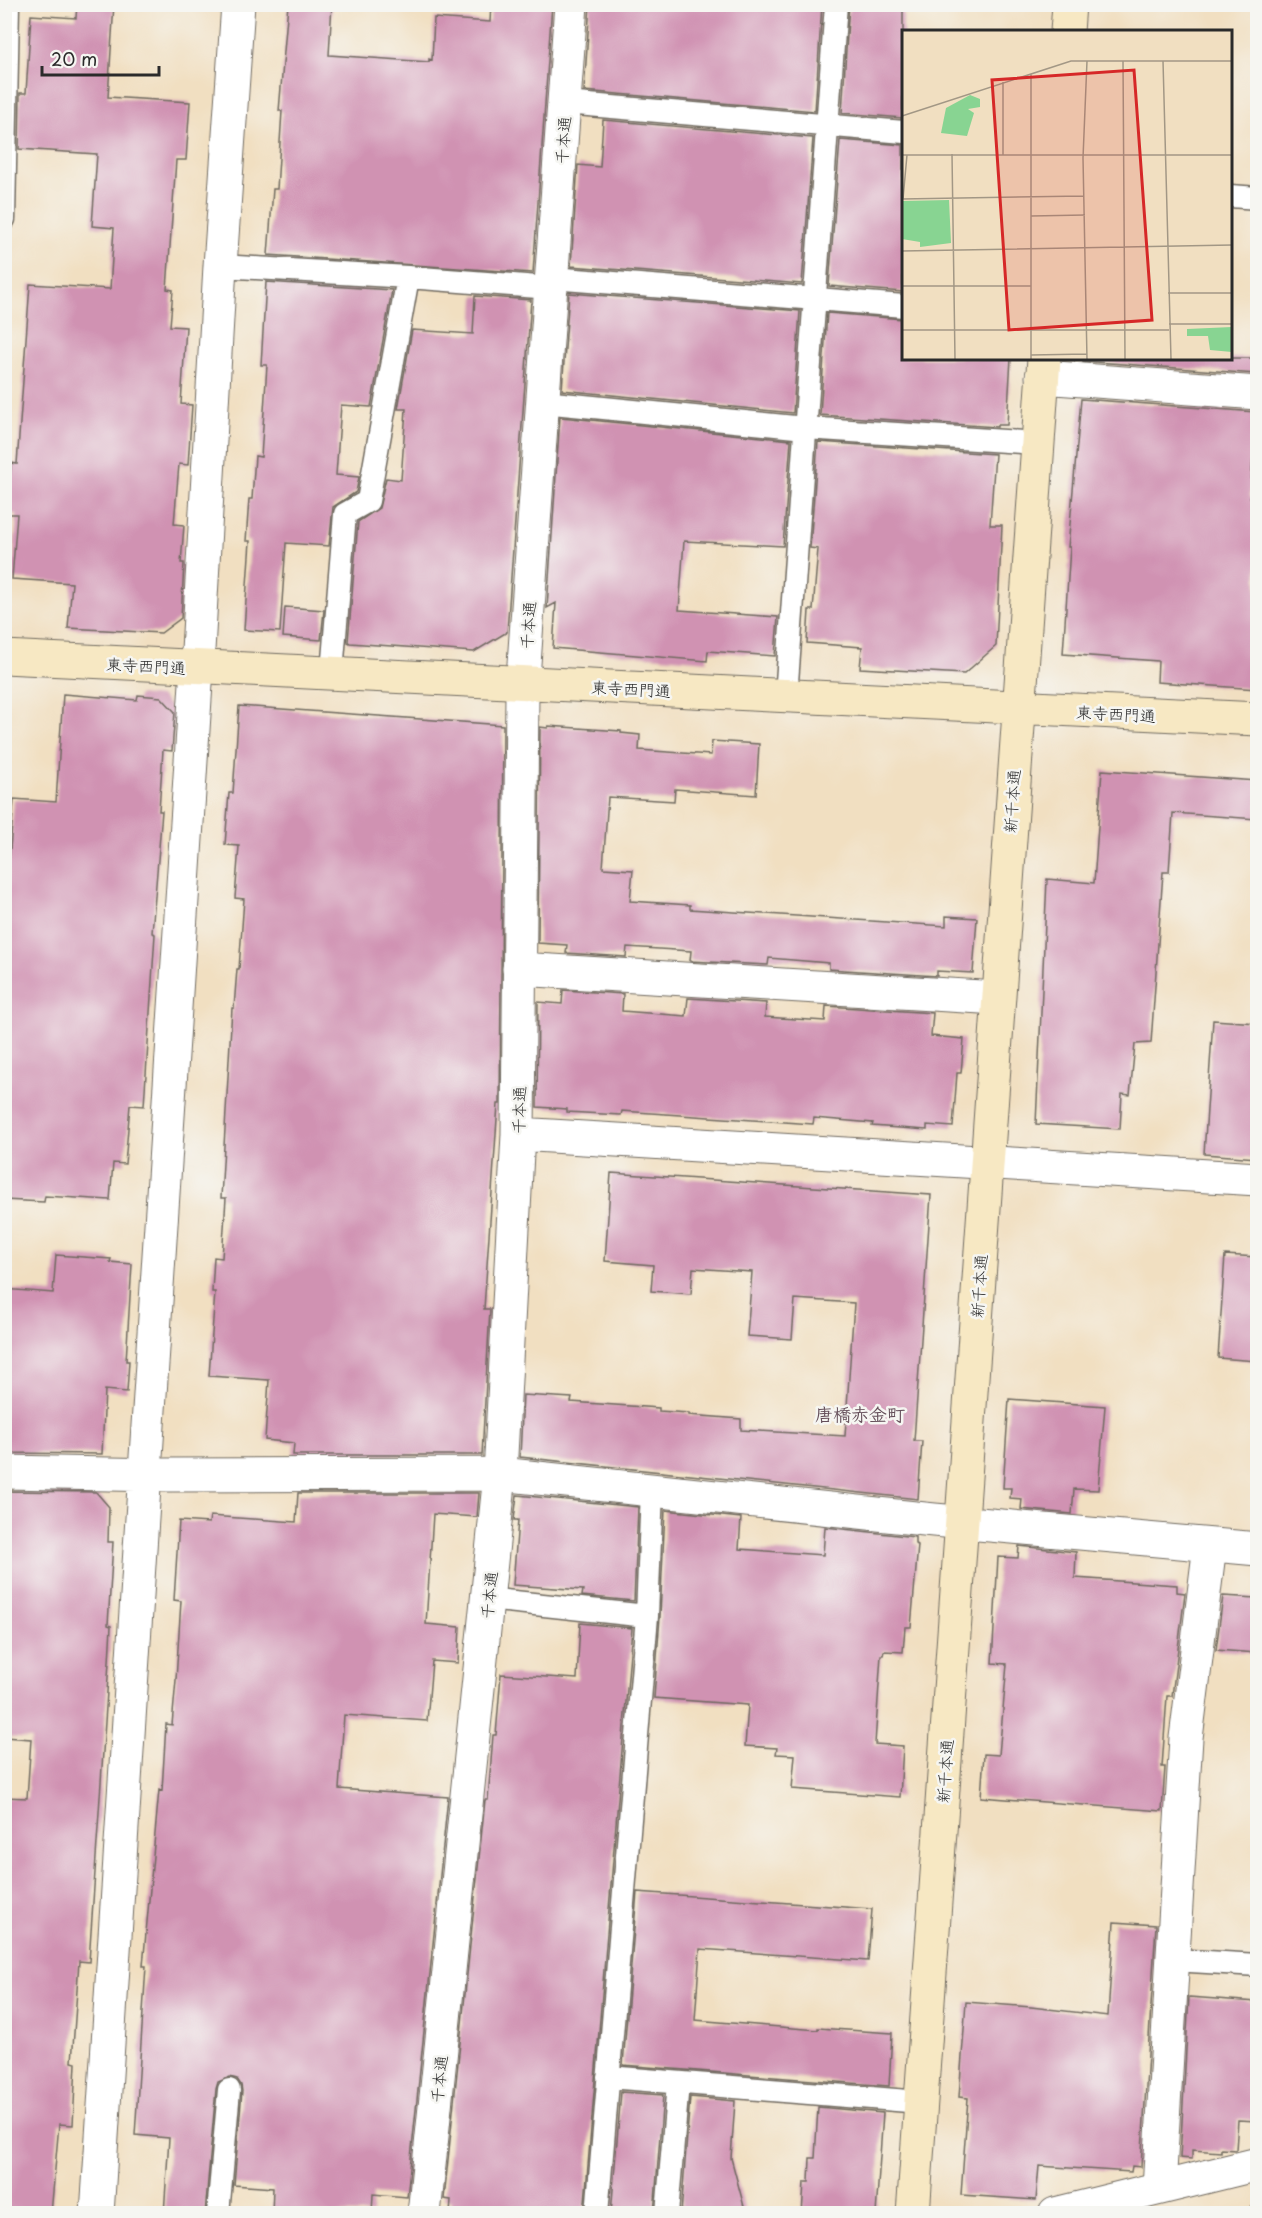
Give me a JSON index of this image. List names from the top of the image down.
{
  "streets": {
    "street": ["千本通", "東寺西門通", "新千本通"]
  },
  "crossings": [
    ["千本通", "東寺西門通"],
    ["東寺西門通", "新千本通"]
  ],
  "districts": ["唐橋赤金町"],
  "scale_bar": "20 m"
}
